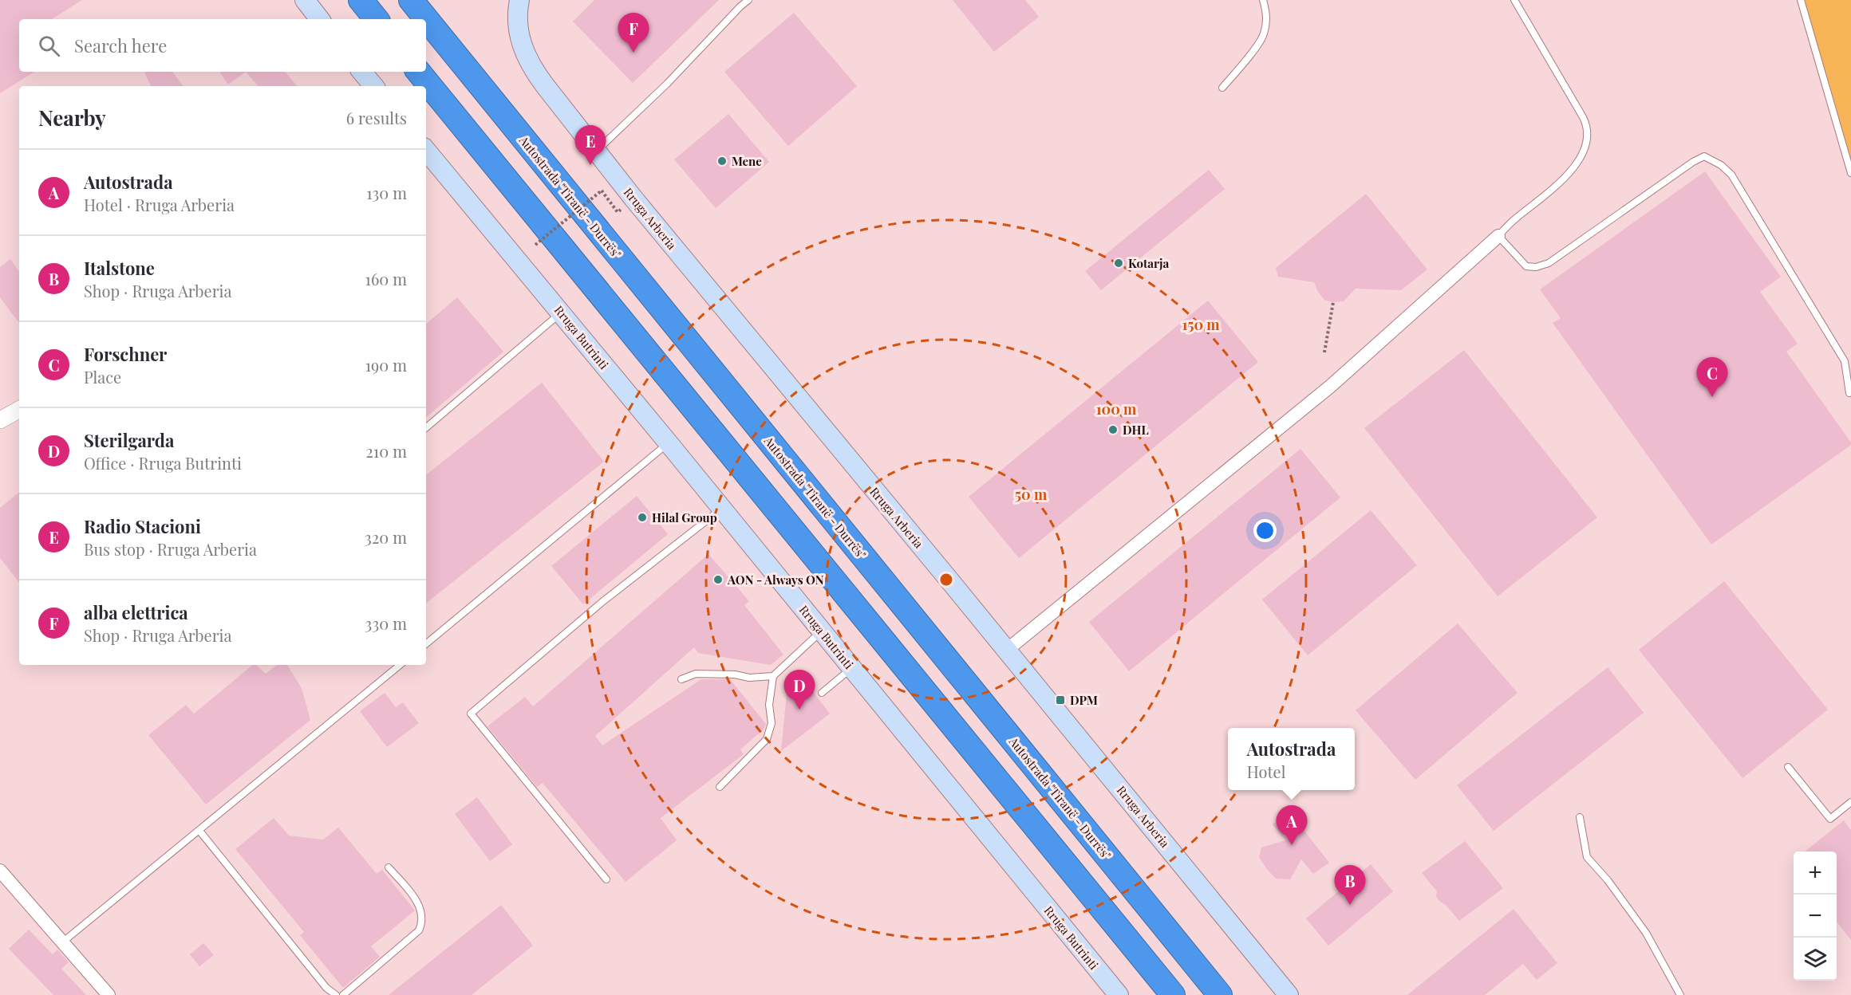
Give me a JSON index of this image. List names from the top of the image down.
{
  "streets": {
    "highway": ["Autostrada \"Tiranë - Durrës\""],
    "main road": ["Rruga Arberia", "Rruga Butrinti"]
  },
  "places": {
    "other": [
      "Mene",
      "Kotarja",
      "DHL",
      "Hilal Group",
      "AON - Always ON"
    ],
    "transit": ["DPM"]
  },
  "page": {
    "pins": [
      "F",
      "E",
      "C",
      "D",
      "A",
      "B"
    ],
    "search": "Search here",
    "heading": ["Nearby", "6 results"],
    "list": [
      {
        "mark": "A",
        "name": "Autostrada",
        "note": "Hotel · Rruga Arberia",
        "value": "130 m"
      },
      {
        "mark": "B",
        "name": "Italstone",
        "note": "Shop · Rruga Arberia",
        "value": "160 m"
      },
      {
        "mark": "C",
        "name": "Forschner",
        "note": "Place",
        "value": "190 m"
      },
      {
        "mark": "D",
        "name": "Sterilgarda",
        "note": "Office · Rruga Butrinti",
        "value": "210 m"
      },
      {
        "mark": "E",
        "name": "Radio Stacioni",
        "note": "Bus stop · Rruga Arberia",
        "value": "320 m"
      },
      {
        "mark": "F",
        "name": "alba elettrica",
        "note": "Shop · Rruga Arberia",
        "value": "330 m"
      }
    ],
    "popup": ["Autostrada", "Hotel"],
    "map_buttons": ["+", "−"]
  },
  "rings": ["150 m", "100 m", "50 m"]
}
